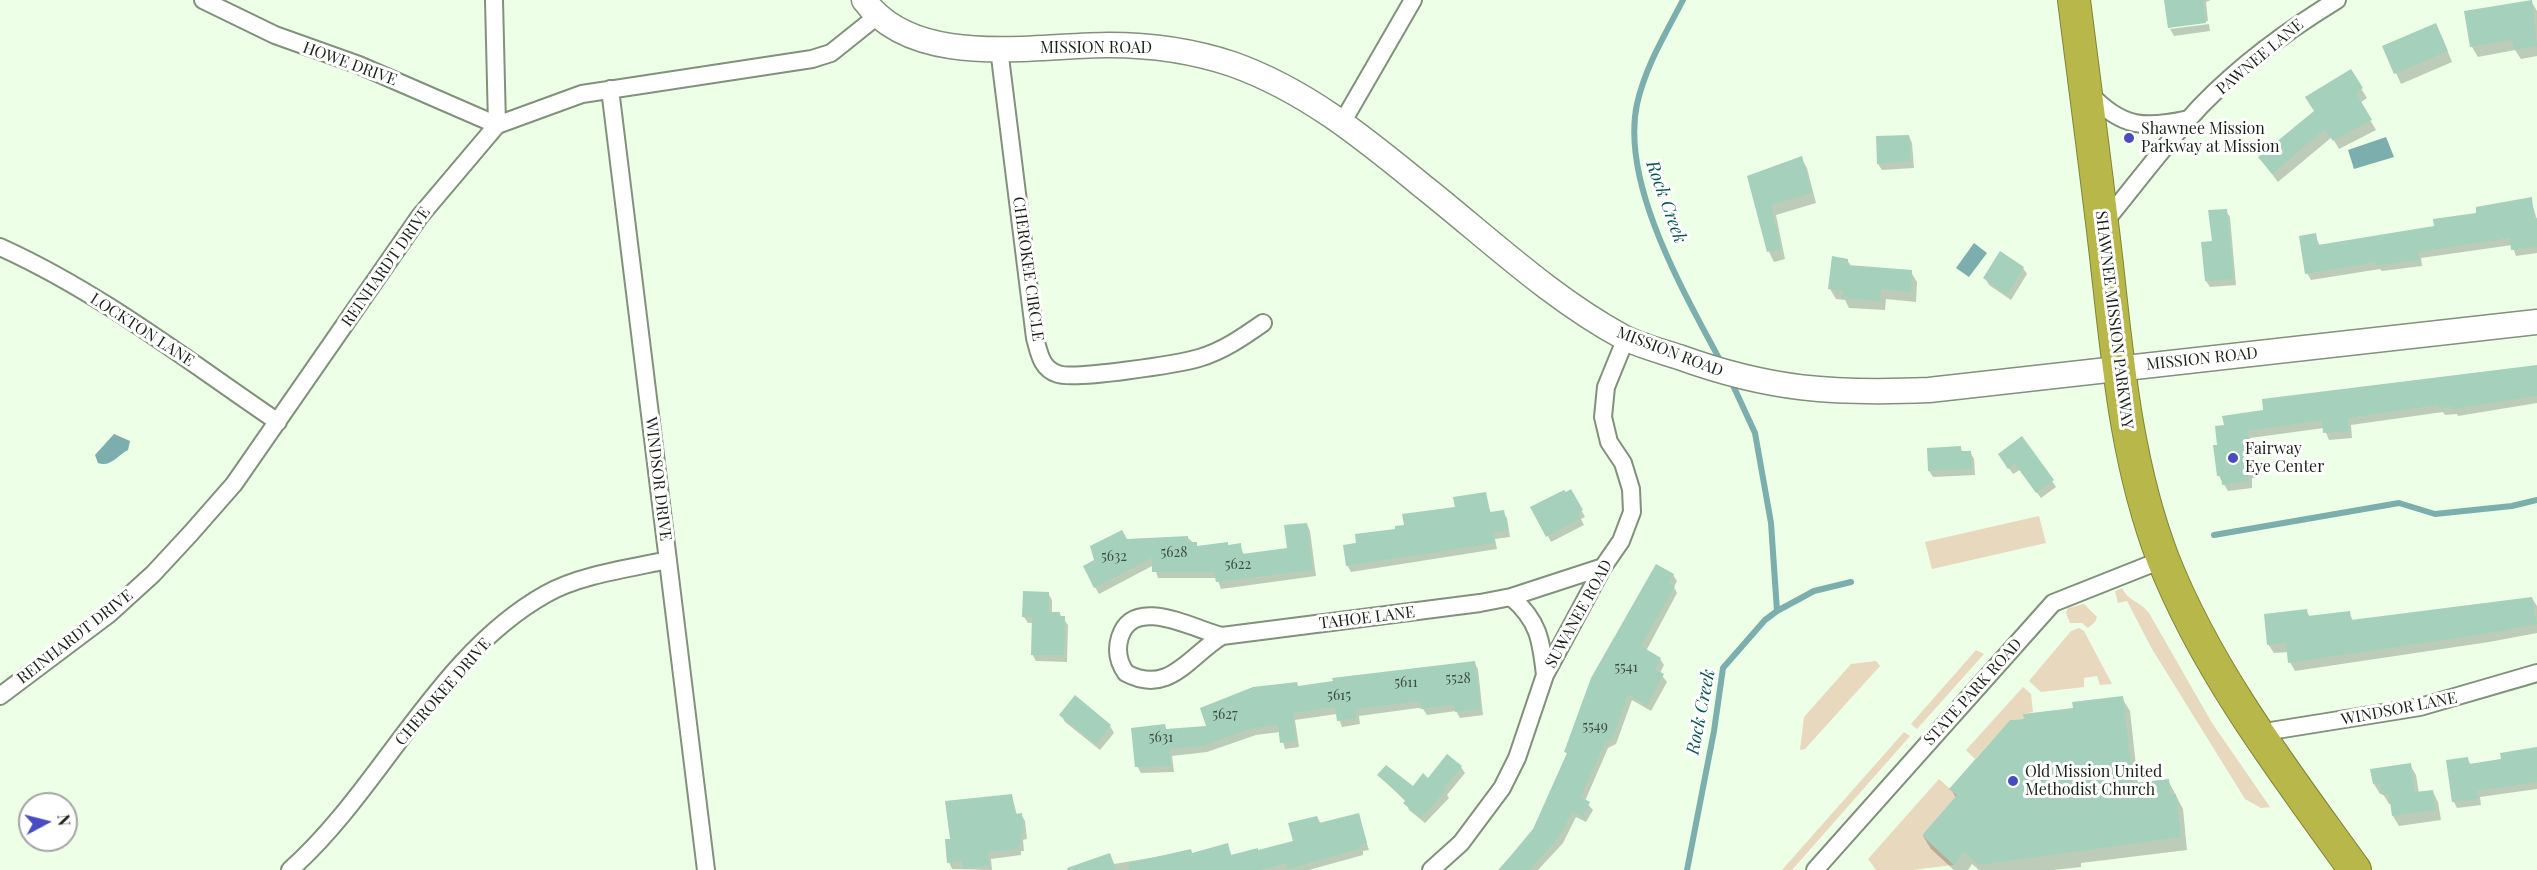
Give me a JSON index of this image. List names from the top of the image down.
{
  "streets": {
    "highway": ["SHAWNEE MISSION PARKWAY"],
    "main road": ["MISSION ROAD"],
    "street": [
      "PAWNEE LANE",
      "HOWE DRIVE",
      "REINHARDT DRIVE",
      "CHEROKEE CIRCLE",
      "LOCKTON LANE",
      "WINDSOR DRIVE",
      "SUWANEE ROAD",
      "TAHOE LANE",
      "CHEROKEE DRIVE",
      "STATE PARK ROAD",
      "WINDSOR LANE"
    ]
  },
  "crossings": [
    ["MISSION ROAD", "REINHARDT DRIVE"],
    ["MISSION ROAD", "CHEROKEE CIRCLE"],
    ["MISSION ROAD", "SHAWNEE MISSION PARKWAY"],
    ["MISSION ROAD", "SUWANEE ROAD"],
    ["PAWNEE LANE", "SHAWNEE MISSION PARKWAY"],
    ["HOWE DRIVE", "REINHARDT DRIVE"],
    ["REINHARDT DRIVE", "LOCKTON LANE"],
    ["REINHARDT DRIVE", "WINDSOR DRIVE"],
    ["SHAWNEE MISSION PARKWAY", "STATE PARK ROAD"],
    ["SHAWNEE MISSION PARKWAY", "WINDSOR LANE"],
    ["WINDSOR DRIVE", "CHEROKEE DRIVE"],
    ["SUWANEE ROAD", "TAHOE LANE"]
  ],
  "water": ["Rock Creek"],
  "places": ["Shawnee Mission Parkway at Mission", "Fairway Eye Center", "Old Mission United Methodist Church"],
  "house_numbers": [
    "5628",
    "5632",
    "5622",
    "5541",
    "5528",
    "5611",
    "5615",
    "5627",
    "5549",
    "5631"
  ],
  "north": "right"
}
